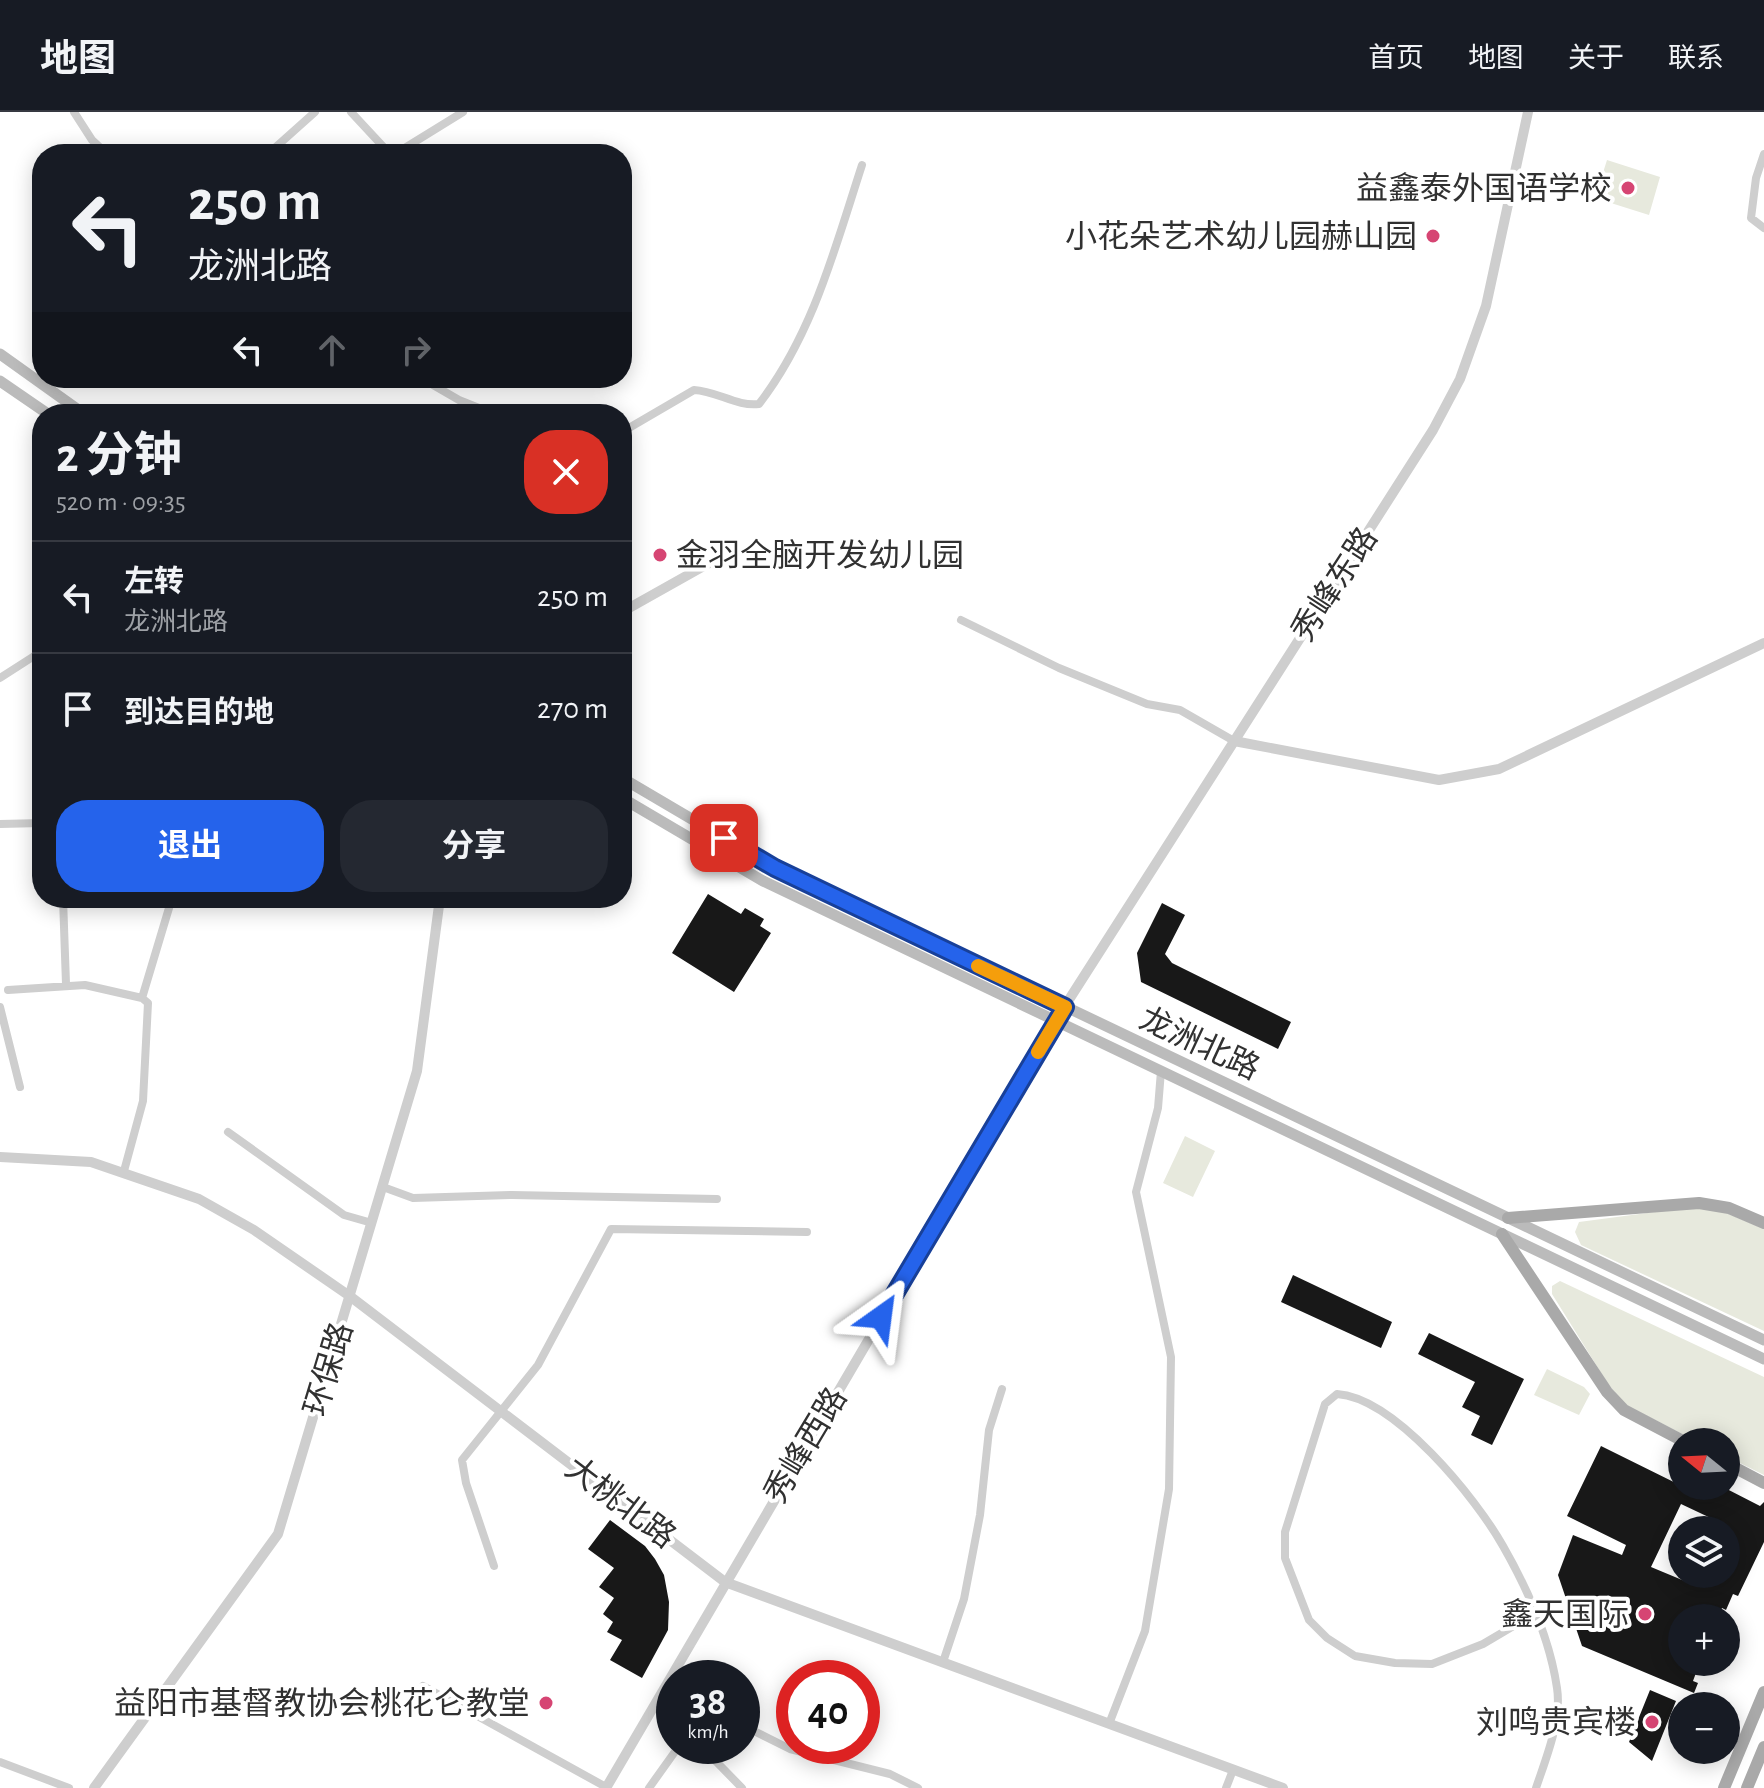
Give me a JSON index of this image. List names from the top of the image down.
{
  "streets": {
    "main road": ["龙洲北路"],
    "street": [
      "秀峰东路",
      "环保路",
      "秀峰西路",
      "大桃北路"
    ]
  },
  "crossings": [
    ["秀峰东路", "龙洲北路"],
    ["秀峰东路", "秀峰西路"],
    ["龙洲北路", "秀峰西路"],
    ["环保路", "大桃北路"],
    ["秀峰西路", "大桃北路"]
  ],
  "places": [
    "益鑫泰外国语学校",
    "小花朵艺术幼儿园赫山园",
    "金羽全脑开发幼儿园",
    "鑫天国际",
    "益阳市基督教协会桃花仑教堂",
    "刘鸣贵宾楼"
  ],
  "north": "left",
  "page": {
    "header": "地图",
    "nav": [
      "首页",
      "地图",
      "关于",
      "联系"
    ],
    "turn": ["250 m", "龙洲北路"],
    "heading": ["2 分钟", "520 m · 09:35"],
    "list": [
      {
        "name": "左转",
        "note": "龙洲北路",
        "value": "250 m"
      },
      {
        "name": "到达目的地",
        "value": "270 m"
      }
    ],
    "buttons": ["退出", "分享"],
    "map_buttons": ["+", "−"],
    "speed": "38 km/h",
    "limit": "40"
  }
}
